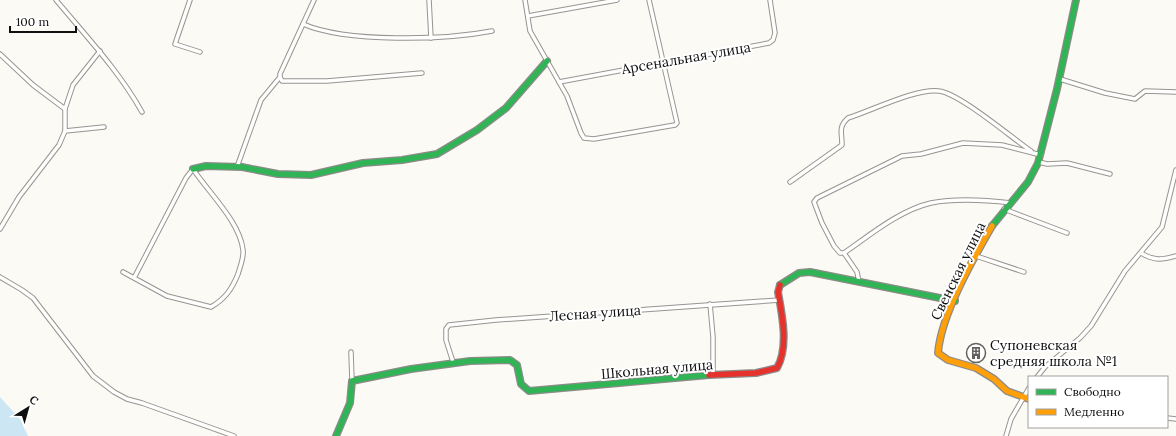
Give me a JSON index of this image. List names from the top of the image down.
{
  "streets": {
    "street": [
      "Арсенальная улица",
      "Свенская улица",
      "Лесная улица",
      "Школьная улица"
    ]
  },
  "crossings": [
    ["Свенская улица", "Школьная улица"],
    ["Лесная улица", "Школьная улица"]
  ],
  "places": {
    "building": ["Супоневская средняя школа №1"]
  },
  "legend": ["Свободно", "Медленно"],
  "scale_bar": "100 m",
  "north": "top right"
}
